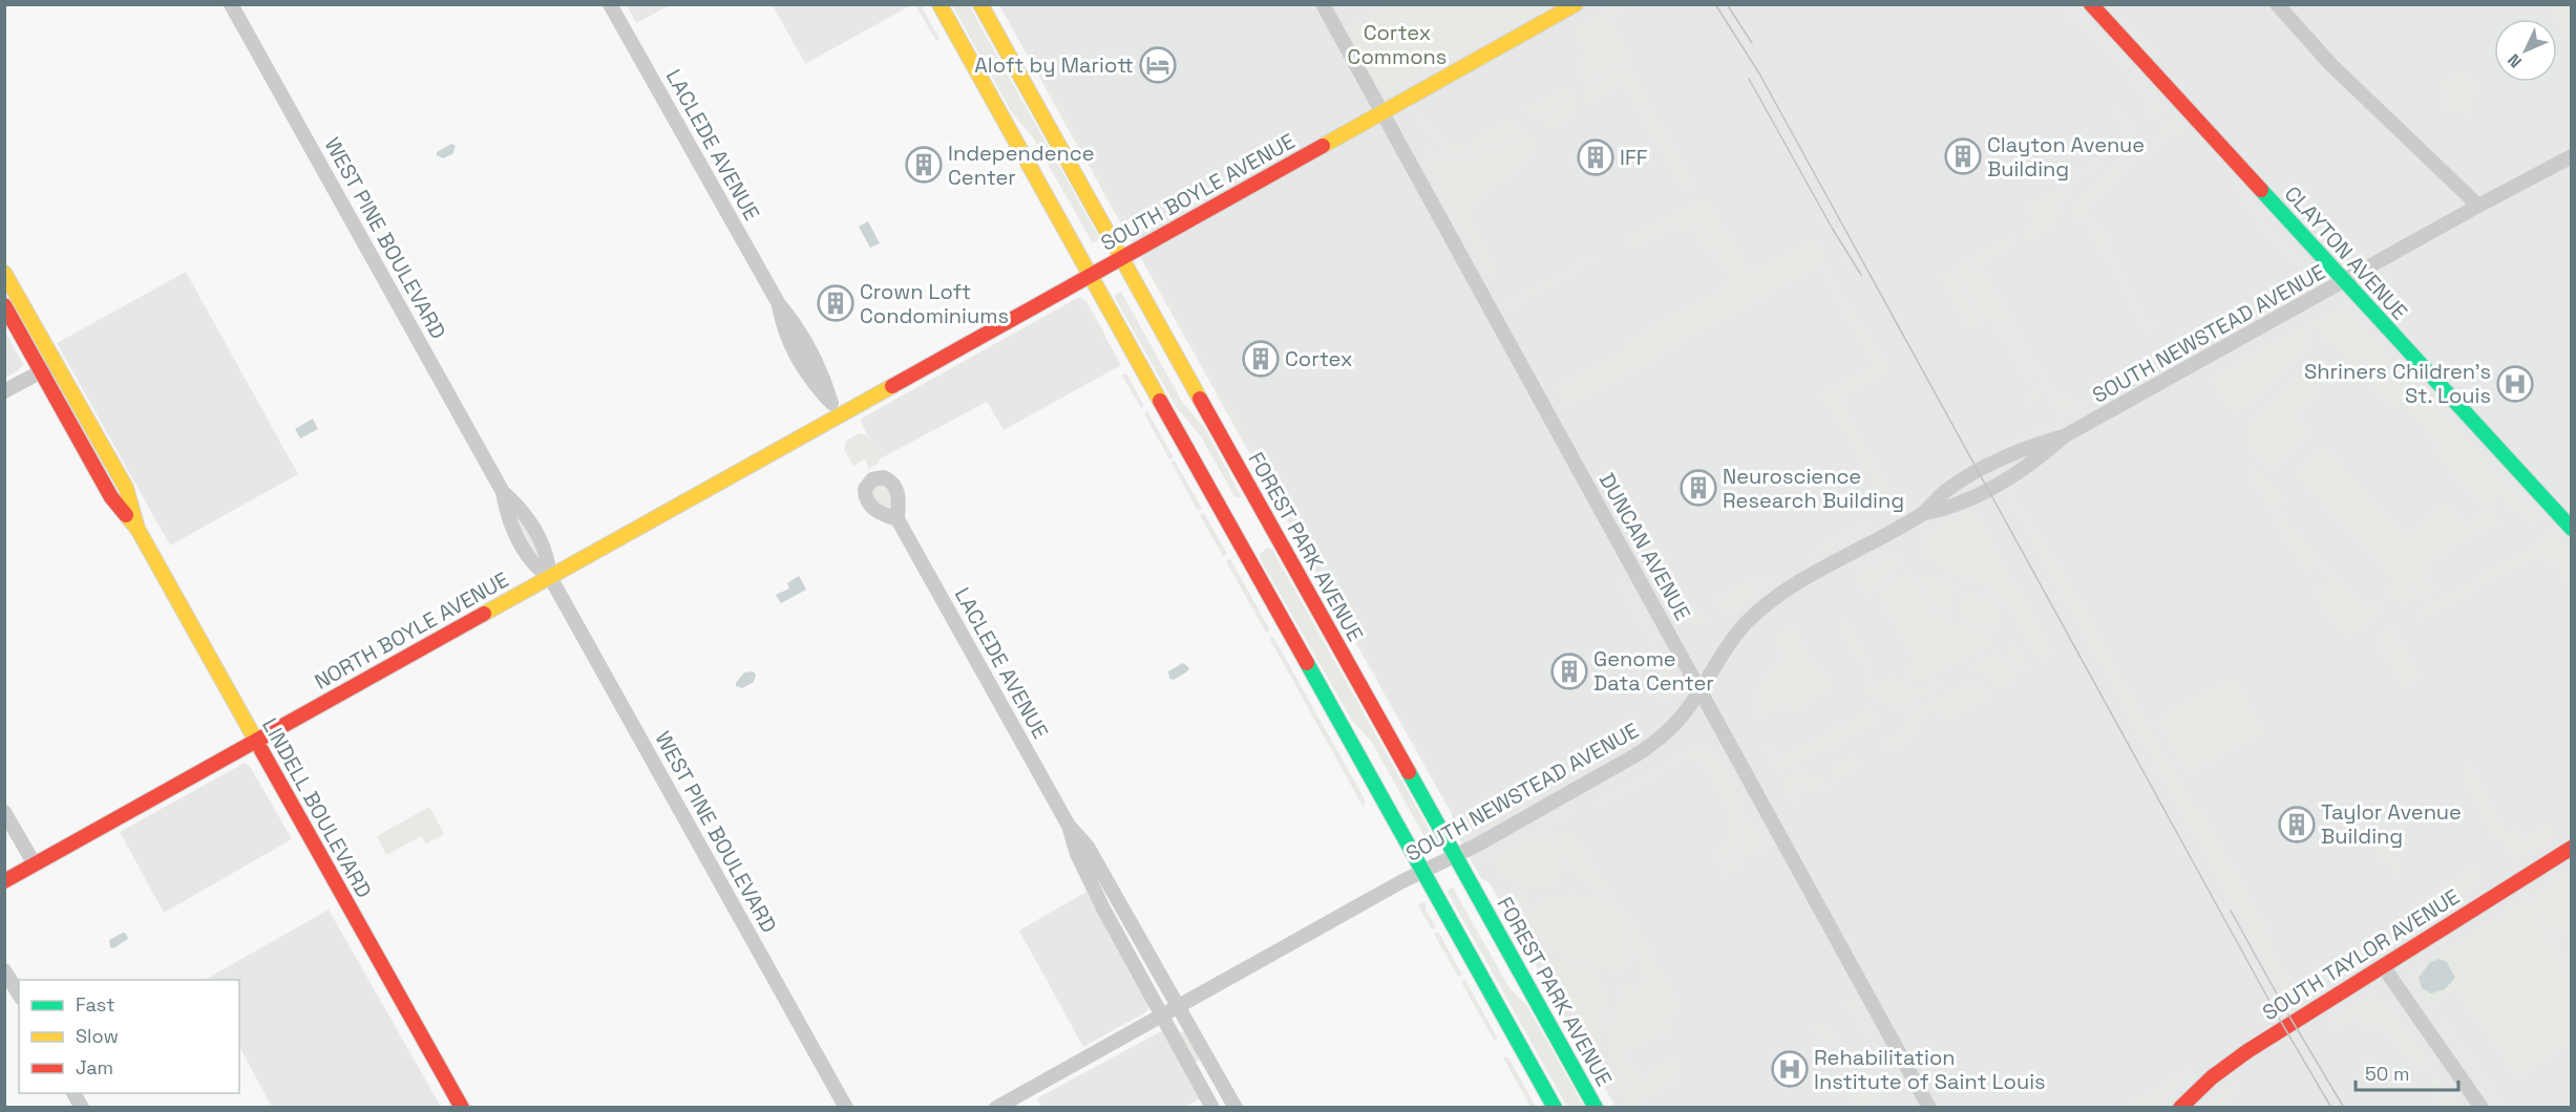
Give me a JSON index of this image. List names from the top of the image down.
{
  "streets": {
    "main road": [
      "SOUTH BOYLE AVENUE",
      "CLAYTON AVENUE",
      "FOREST PARK AVENUE",
      "NORTH BOYLE AVENUE",
      "LINDELL BOULEVARD",
      "SOUTH TAYLOR AVENUE"
    ],
    "street": [
      "LACLEDE AVENUE",
      "WEST PINE BOULEVARD",
      "SOUTH NEWSTEAD AVENUE",
      "DUNCAN AVENUE"
    ]
  },
  "crossings": [
    ["LACLEDE AVENUE", "SOUTH BOYLE AVENUE"],
    ["LACLEDE AVENUE", "SOUTH NEWSTEAD AVENUE"],
    ["LACLEDE AVENUE", "NORTH BOYLE AVENUE"],
    ["SOUTH BOYLE AVENUE", "FOREST PARK AVENUE"],
    ["SOUTH BOYLE AVENUE", "DUNCAN AVENUE"],
    ["SOUTH BOYLE AVENUE", "NORTH BOYLE AVENUE"],
    ["WEST PINE BOULEVARD", "NORTH BOYLE AVENUE"],
    ["CLAYTON AVENUE", "SOUTH NEWSTEAD AVENUE"],
    ["SOUTH NEWSTEAD AVENUE", "FOREST PARK AVENUE"],
    ["SOUTH NEWSTEAD AVENUE", "DUNCAN AVENUE"],
    ["NORTH BOYLE AVENUE", "LINDELL BOULEVARD"]
  ],
  "parks": ["Cortex Commons"],
  "places": {
    "hotel": ["Aloft by Mariott"],
    "building": [
      "Clayton Avenue Building",
      "IFF",
      "Independence Center",
      "Crown Loft Condominiums",
      "Cortex",
      "Neuroscience Research Building",
      "Genome Data Center",
      "Taylor Avenue Building"
    ],
    "hospital": ["Shriners Children's St. Louis", "Rehabilitation Institute of Saint Louis"]
  },
  "legend": ["Fast", "Slow", "Jam"],
  "scale_bar": "50 m",
  "north": "bottom left"
}
